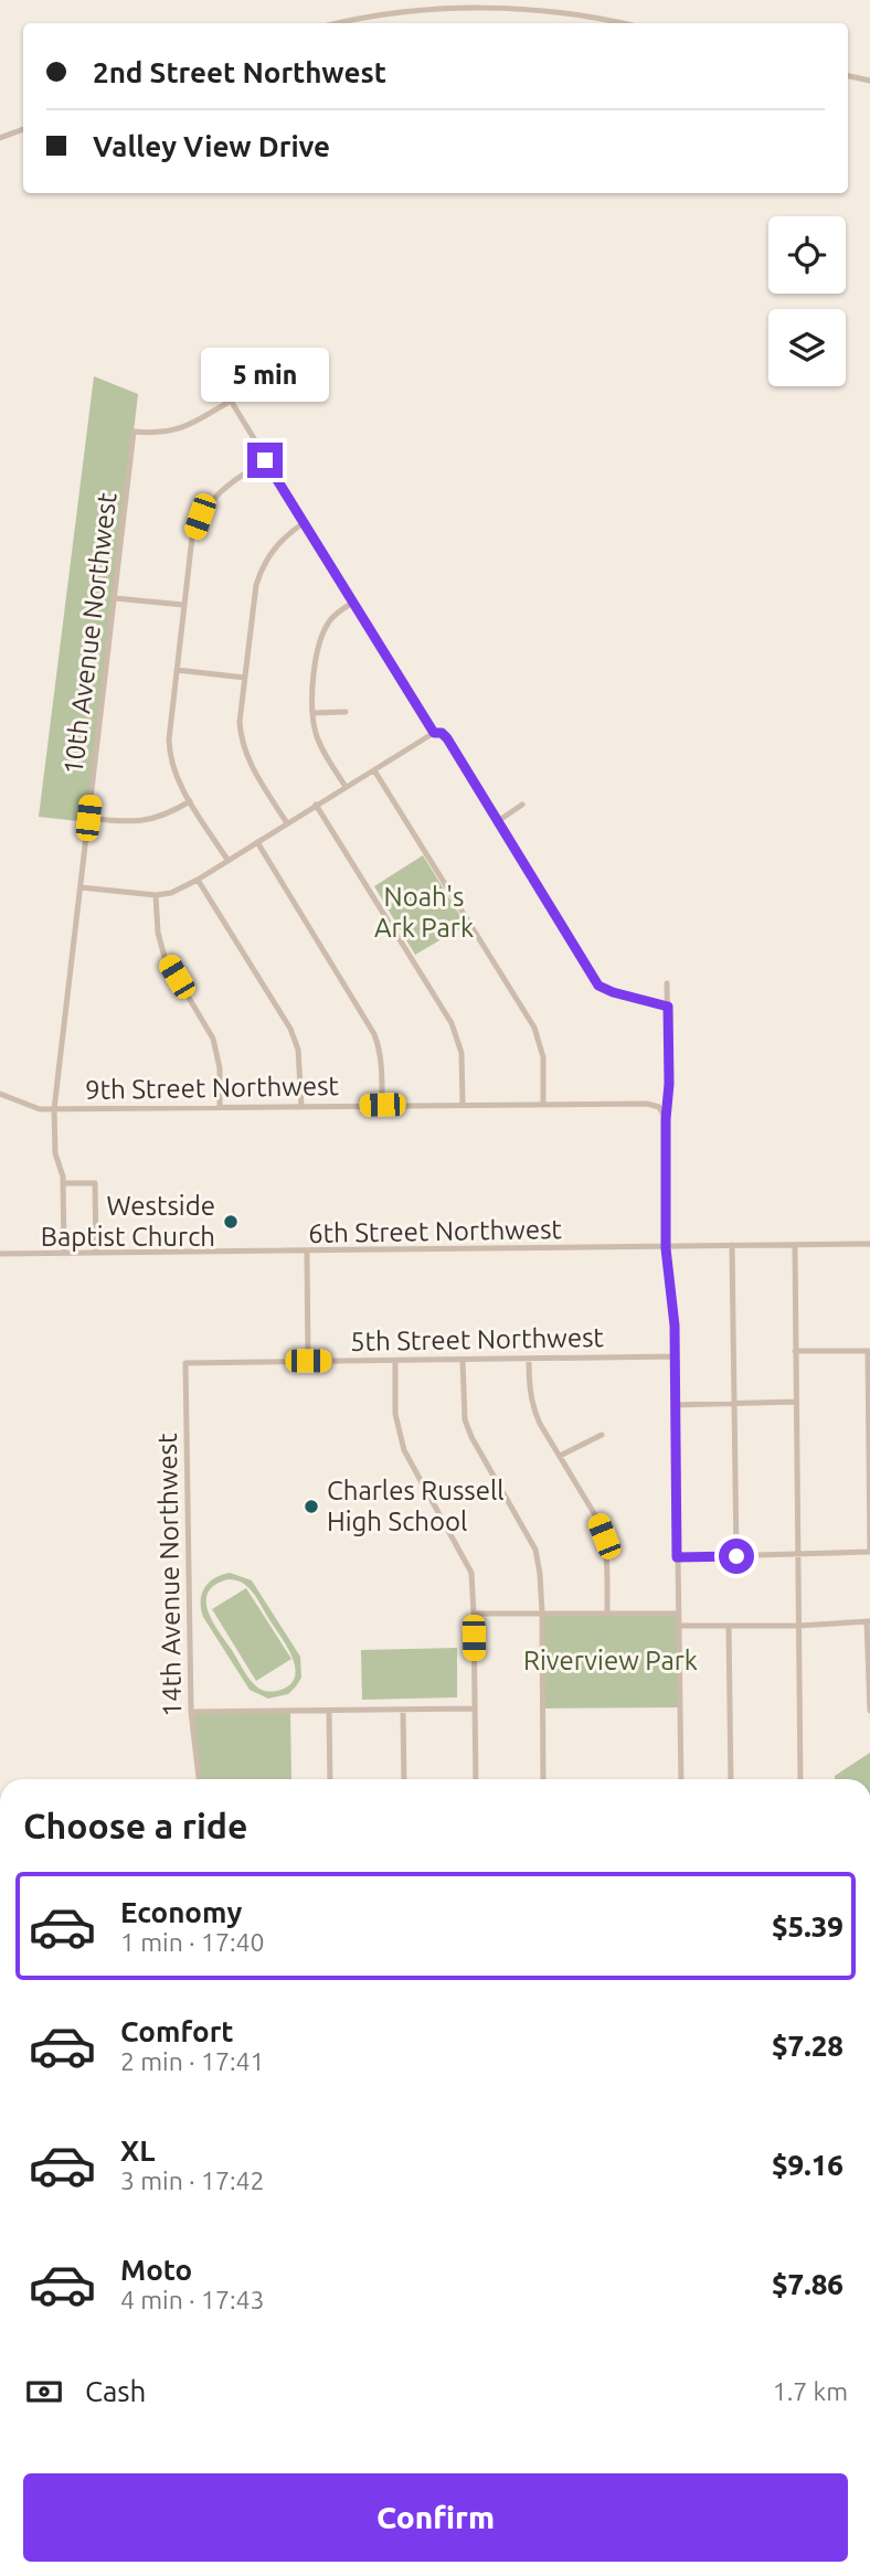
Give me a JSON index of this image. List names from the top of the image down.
{
  "streets": {
    "street": [
      "10th Avenue Northwest",
      "9th Street Northwest",
      "6th Street Northwest",
      "5th Street Northwest",
      "14th Avenue Northwest"
    ]
  },
  "crossings": [
    ["10th Avenue Northwest", "9th Street Northwest"],
    ["10th Avenue Northwest", "6th Street Northwest"],
    ["5th Street Northwest", "14th Avenue Northwest"]
  ],
  "parks": ["Noah's Ark Park", "Riverview Park"],
  "places": ["Westside Baptist Church", "Charles Russell High School"],
  "page": {
    "banner": ["2nd Street Northwest", "Valley View Drive"],
    "bubble": "5 min",
    "heading": "Choose a ride",
    "list": [
      {
        "name": "Economy",
        "note": "1 min · 17:40",
        "value": "$5.39"
      },
      {
        "name": "Comfort",
        "note": "2 min · 17:41",
        "value": "$7.28"
      },
      {
        "name": "XL",
        "note": "3 min · 17:42",
        "value": "$9.16"
      },
      {
        "name": "Moto",
        "note": "4 min · 17:43",
        "value": "$7.86"
      }
    ],
    "pay": ["Cash", "1.7 km"],
    "buttons": "Confirm"
  }
}
